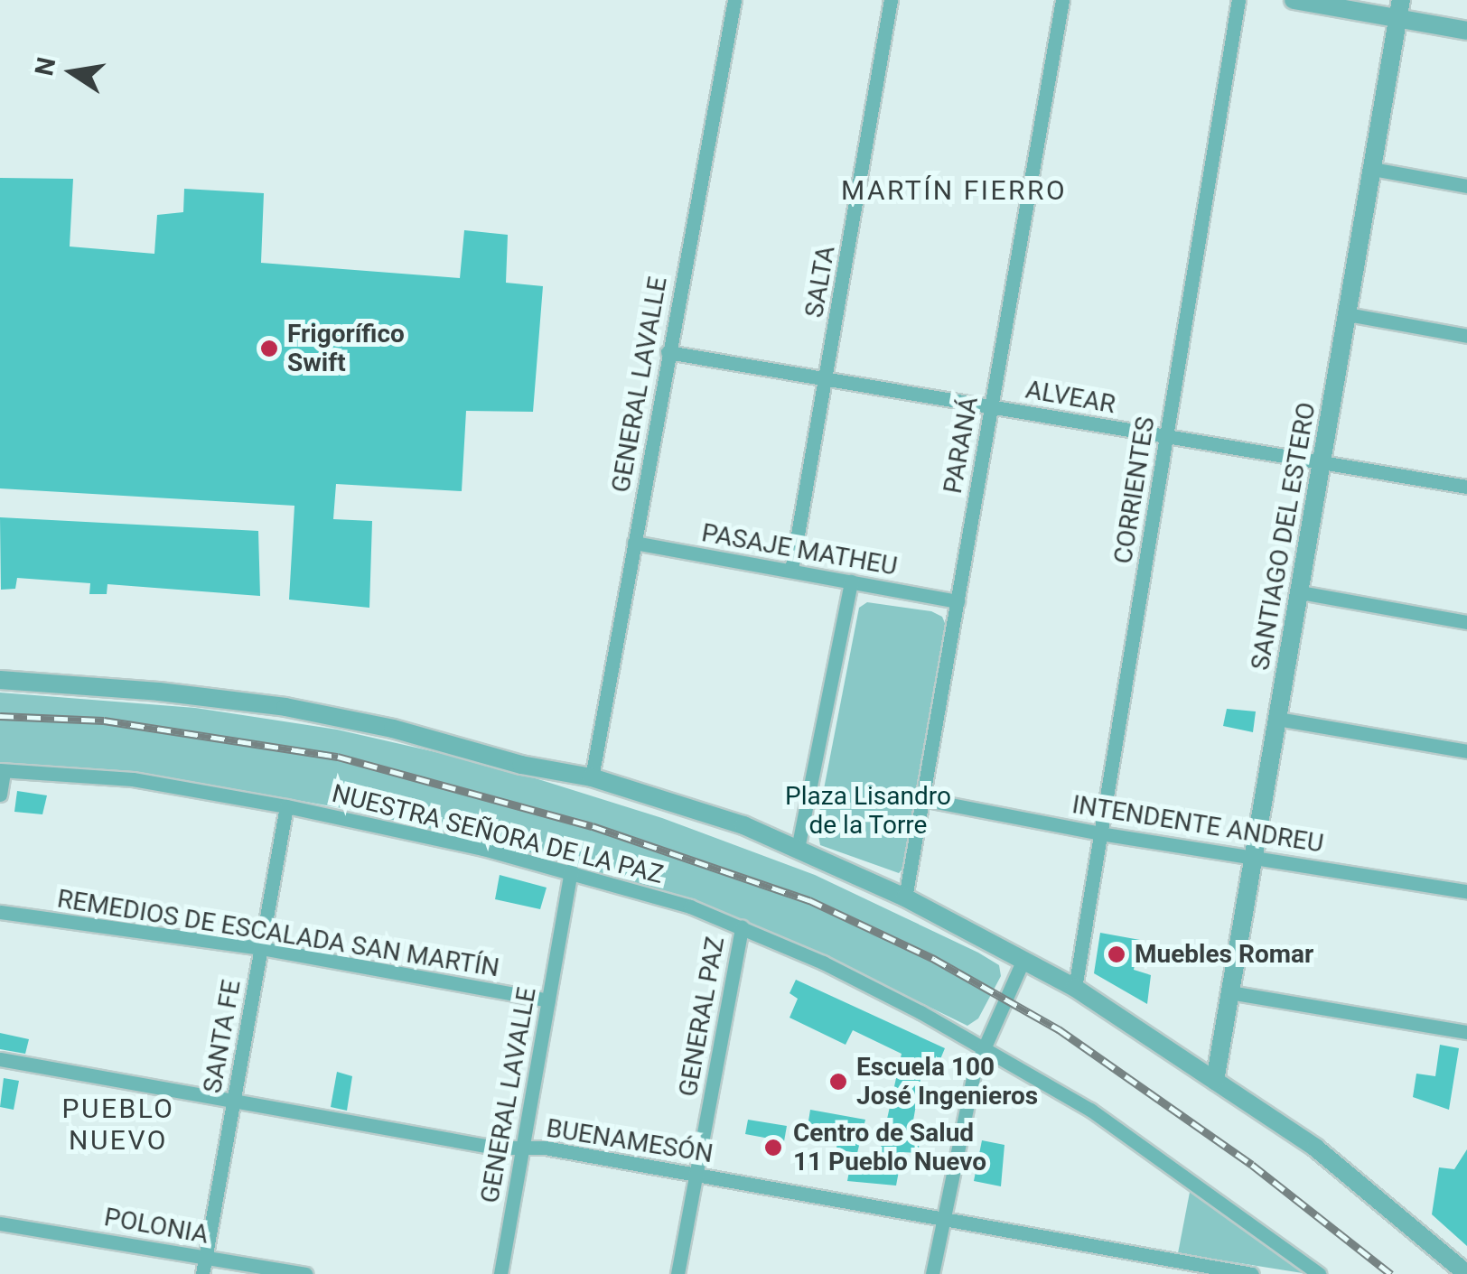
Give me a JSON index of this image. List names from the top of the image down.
{
  "streets": {
    "street": [
      "SALTA",
      "GENERAL LAVALLE",
      "ALVEAR",
      "PARANÁ",
      "CORRIENTES",
      "SANTIAGO DEL ESTERO",
      "PASAJE MATHEU",
      "INTENDENTE ANDREU",
      "NUESTRA SEÑORA DE LA PAZ",
      "REMEDIOS DE ESCALADA SAN MARTÍN",
      "GENERAL PAZ",
      "SANTA FE",
      "BUENAMESÓN",
      "POLONIA"
    ]
  },
  "crossings": [
    ["SALTA", "ALVEAR"],
    ["SALTA", "PASAJE MATHEU"],
    ["GENERAL LAVALLE", "ALVEAR"],
    ["GENERAL LAVALLE", "PASAJE MATHEU"],
    ["GENERAL LAVALLE", "NUESTRA SEÑORA DE LA PAZ"],
    ["GENERAL LAVALLE", "REMEDIOS DE ESCALADA SAN MARTÍN"],
    ["GENERAL LAVALLE", "BUENAMESÓN"],
    ["ALVEAR", "PARANÁ"],
    ["ALVEAR", "CORRIENTES"],
    ["ALVEAR", "SANTIAGO DEL ESTERO"],
    ["PARANÁ", "PASAJE MATHEU"],
    ["PARANÁ", "INTENDENTE ANDREU"],
    ["CORRIENTES", "INTENDENTE ANDREU"],
    ["SANTIAGO DEL ESTERO", "INTENDENTE ANDREU"],
    ["NUESTRA SEÑORA DE LA PAZ", "GENERAL PAZ"],
    ["NUESTRA SEÑORA DE LA PAZ", "SANTA FE"],
    ["REMEDIOS DE ESCALADA SAN MARTÍN", "SANTA FE"],
    ["GENERAL PAZ", "BUENAMESÓN"],
    ["SANTA FE", "BUENAMESÓN"],
    ["SANTA FE", "POLONIA"]
  ],
  "districts": ["MARTÍN FIERRO", "PUEBLO NUEVO"],
  "parks": ["Plaza Lisandro de la Torre"],
  "places": [
    "Frigorífico Swift",
    "Muebles Romar",
    "Escuela 100 José Ingenieros",
    "Centro de Salud 11 Pueblo Nuevo"
  ],
  "north": "left"
}
